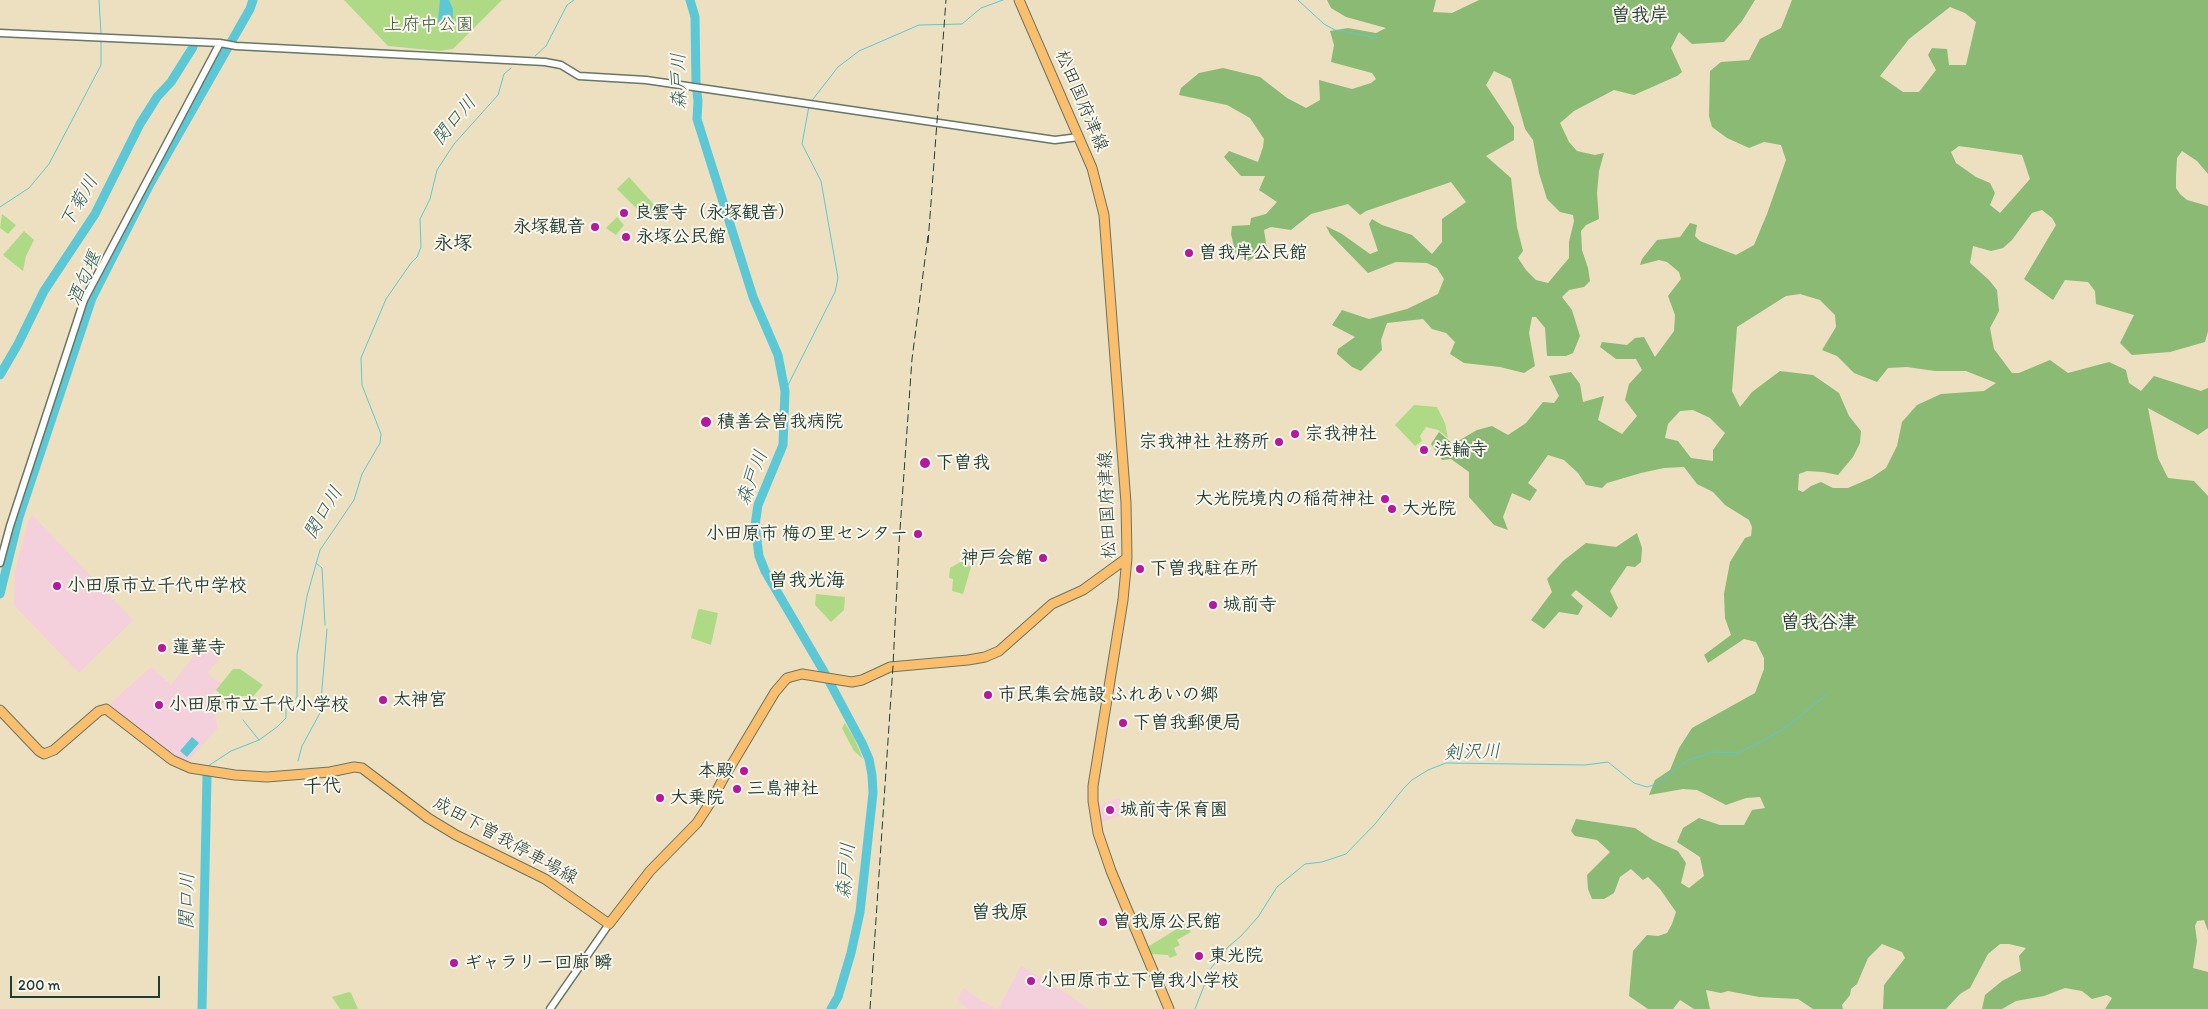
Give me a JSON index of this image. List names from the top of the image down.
{
  "streets": {
    "main road": ["松田国府津線", "成田下曽我停車場線"]
  },
  "districts": [
    "曽我岸",
    "永塚",
    "曽我光海",
    "曽我谷津",
    "千代",
    "曽我原"
  ],
  "water": [
    "森戸川",
    "関口川",
    "下菊川",
    "酒匂堰",
    "剣沢川"
  ],
  "parks": ["上府中公園"],
  "places": [
    "良雲寺（永塚観音）",
    "永塚観音",
    "永塚公民館",
    "曽我岸公民館",
    "積善会曽我病院",
    "宗我神社",
    "宗我神社 社務所",
    "法輪寺",
    "下曽我",
    "大光院境内の稲荷神社",
    "大光院",
    "小田原市 梅の里センター",
    "神戸会館",
    "下曽我駐在所",
    "小田原市立千代中学校",
    "城前寺",
    "蓮華寺",
    "市民集会施設 ふれあいの郷",
    "太神宮",
    "小田原市立千代小学校",
    "下曽我郵便局",
    "本殿",
    "三島神社",
    "大乗院",
    "城前寺保育園",
    "曽我原公民館",
    "東光院",
    "ギャラリー回廊 瞬",
    "小田原市立下曽我小学校"
  ],
  "scale_bar": "200 m"
}
